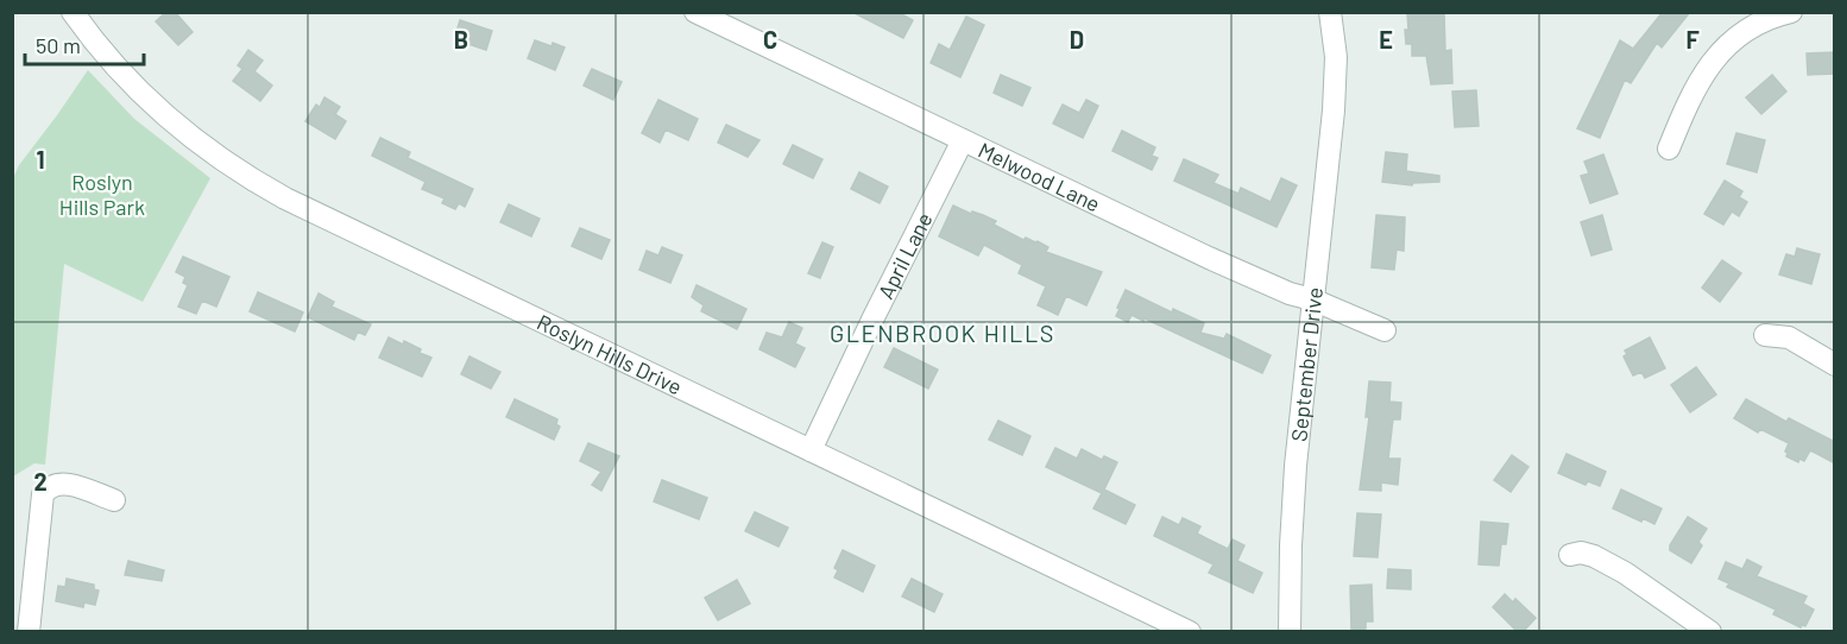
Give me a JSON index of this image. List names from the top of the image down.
{
  "streets": {
    "street": [
      "Melwood Lane",
      "April Lane",
      "Roslyn Hills Drive",
      "September Drive"
    ]
  },
  "crossings": [
    ["Melwood Lane", "April Lane"],
    ["Melwood Lane", "September Drive"],
    ["April Lane", "Roslyn Hills Drive"]
  ],
  "districts": ["GLENBROOK HILLS"],
  "parks": ["Roslyn Hills Park"],
  "scale_bar": "50 m",
  "grid": {
    "columns": [
      "B",
      "C",
      "D",
      "E",
      "F"
    ],
    "rows": ["1", "2"]
  }
}
